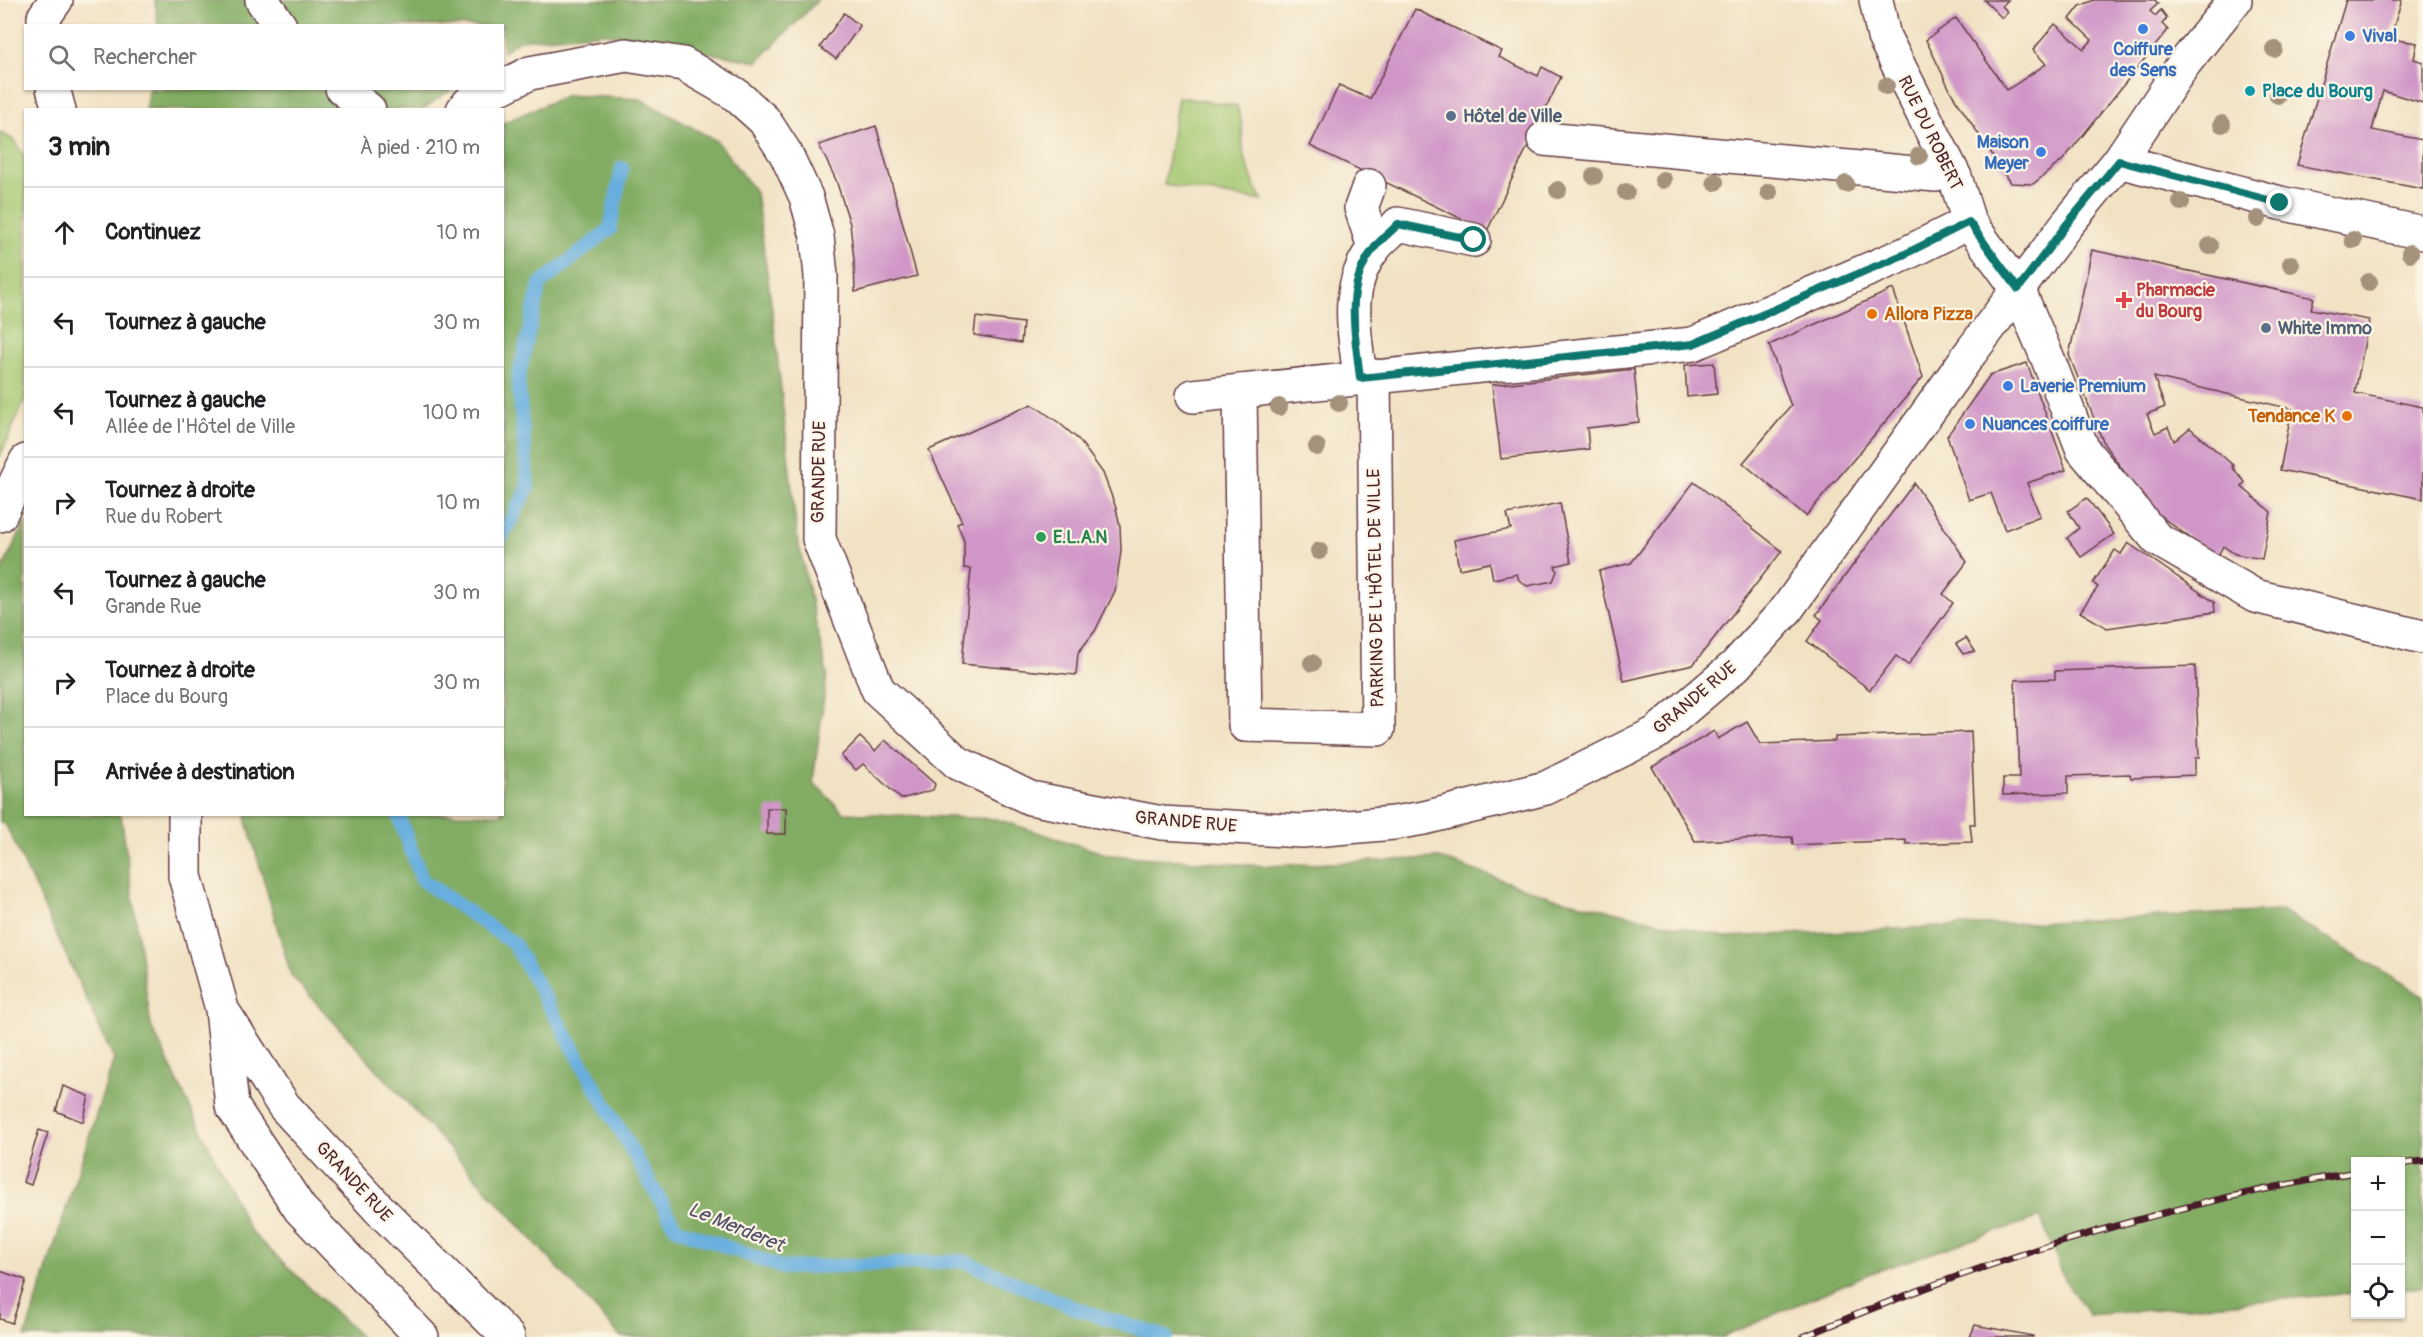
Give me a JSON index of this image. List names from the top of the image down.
{
  "streets": {
    "street": ["RUE DU ROBERT", "GRANDE RUE", "PARKING DE L'HÔTEL DE VILLE"]
  },
  "crossings": [
    ["RUE DU ROBERT", "GRANDE RUE"]
  ],
  "water": ["Le Merderet"],
  "places": {
    "other": [
      "Coiffure des Sens",
      "Vival",
      "Place du Bourg",
      "Hôtel de Ville",
      "Maison Meyer",
      "Allora Pizza",
      "White Immo",
      "Laverie Premium",
      "Tendance K",
      "Nuances coiffure",
      "E.L.A.N"
    ],
    "health": ["Pharmacie du Bourg"]
  },
  "page": {
    "search": "Rechercher",
    "heading": ["3 min", "À pied · 210 m"],
    "list": [
      ["Continuez", "10 m"],
      ["Tournez à gauche", "30 m"],
      ["Tournez à gauche", "Allée de l'Hôtel de Ville", "100 m"],
      ["Tournez à droite", "Rue du Robert", "10 m"],
      ["Tournez à gauche", "Grande Rue", "30 m"],
      ["Tournez à droite", "Place du Bourg", "30 m"],
      "Arrivée à destination"
    ],
    "map_buttons": ["+", "−"]
  }
}
